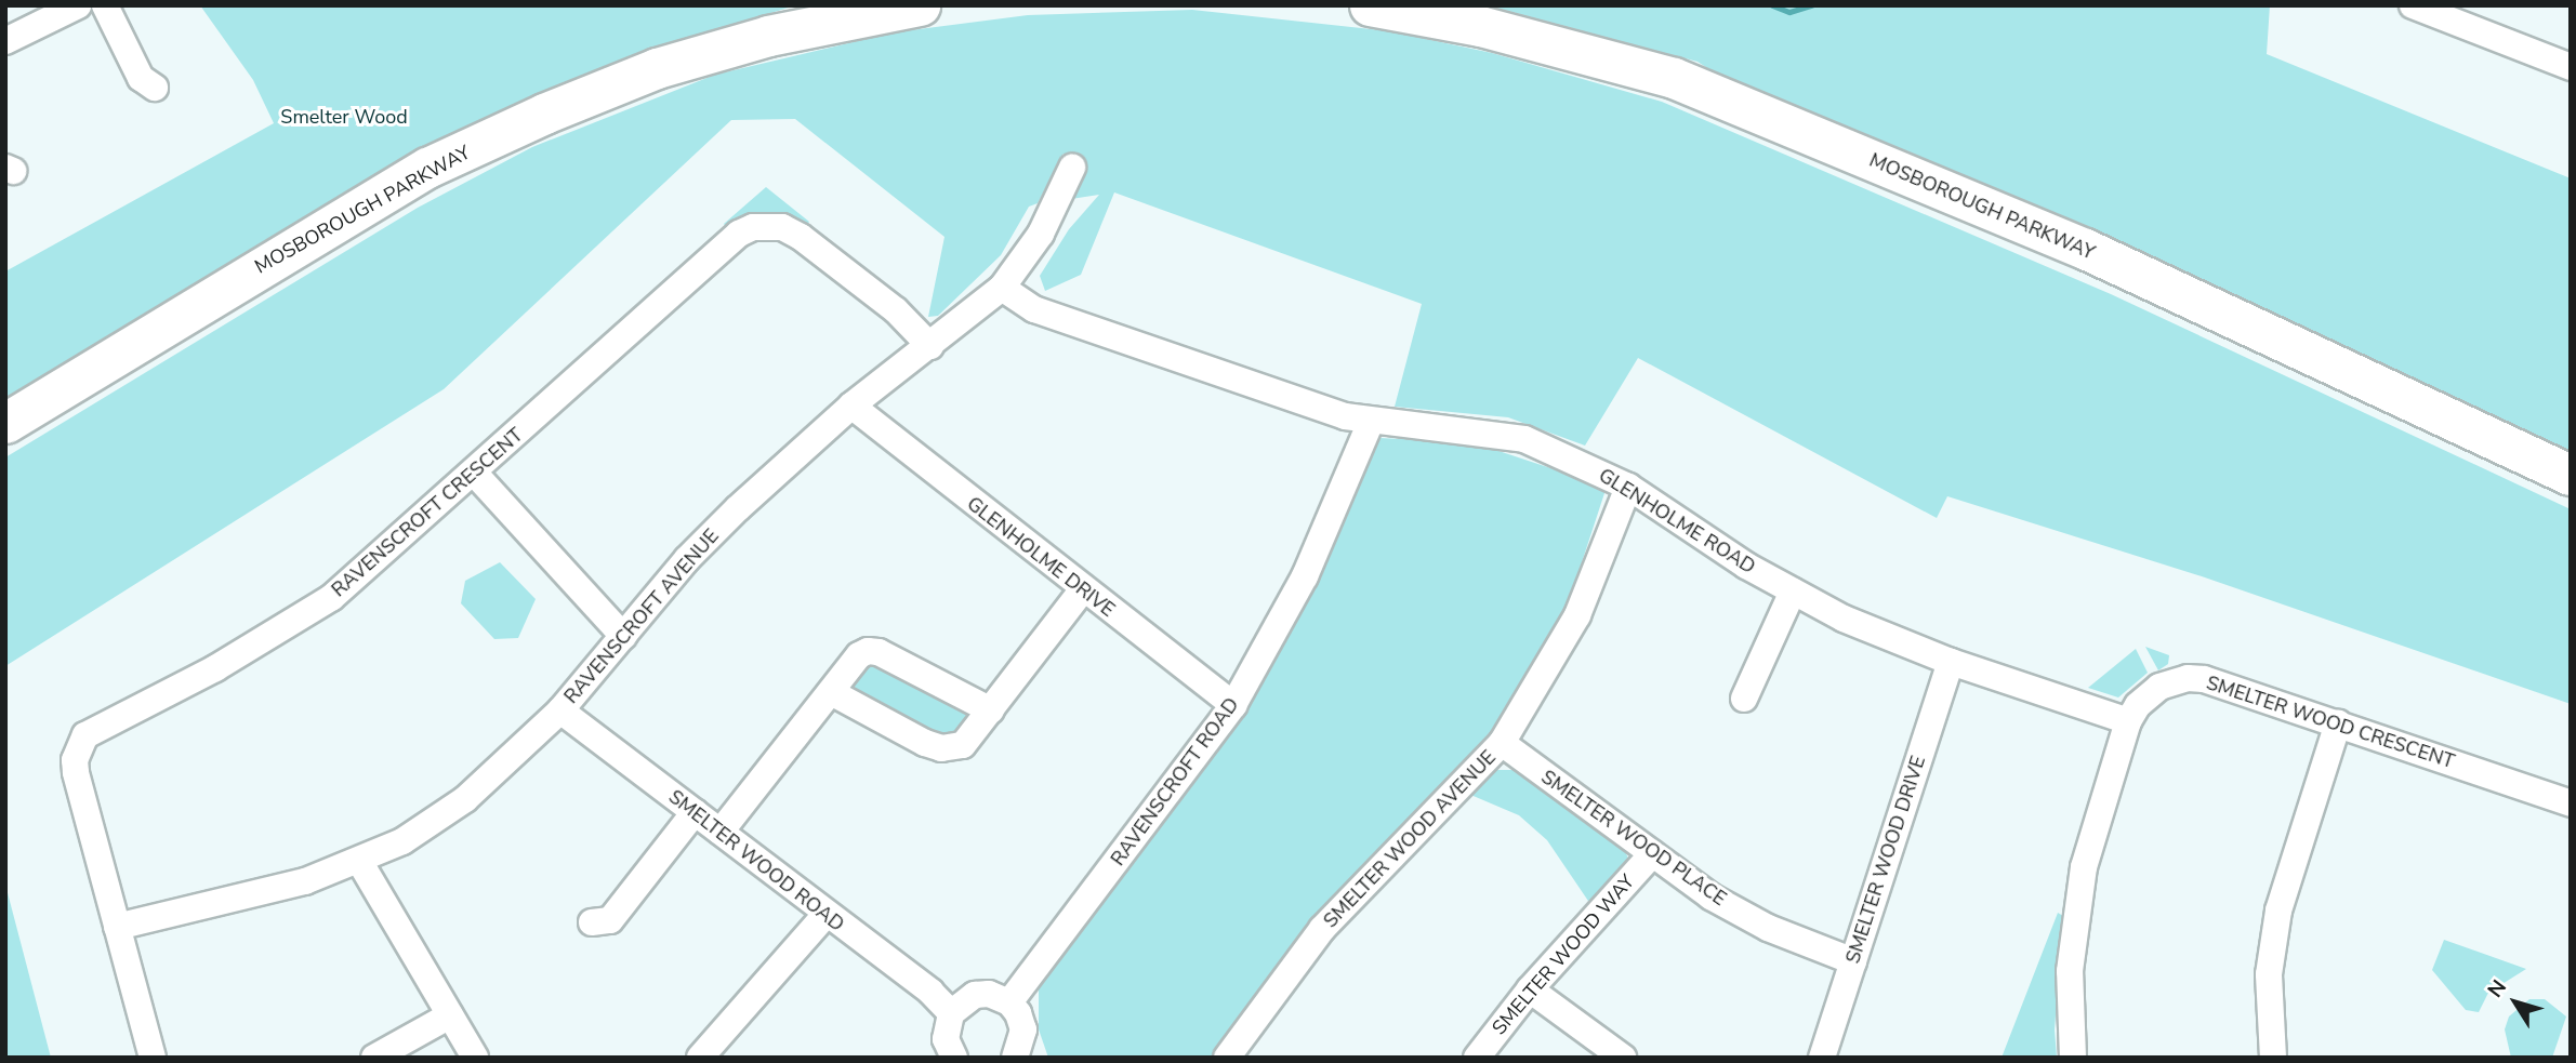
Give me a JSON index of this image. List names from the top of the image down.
{
  "streets": {
    "highway": ["MOSBOROUGH PARKWAY"],
    "street": [
      "RAVENSCROFT CRESCENT",
      "GLENHOLME ROAD",
      "GLENHOLME DRIVE",
      "RAVENSCROFT AVENUE",
      "SMELTER WOOD CRESCENT",
      "RAVENSCROFT ROAD",
      "SMELTER WOOD PLACE",
      "SMELTER WOOD AVENUE",
      "SMELTER WOOD DRIVE",
      "SMELTER WOOD ROAD",
      "SMELTER WOOD WAY"
    ]
  },
  "crossings": [
    ["RAVENSCROFT CRESCENT", "RAVENSCROFT AVENUE"],
    ["GLENHOLME ROAD", "RAVENSCROFT AVENUE"],
    ["GLENHOLME ROAD", "SMELTER WOOD CRESCENT"],
    ["GLENHOLME ROAD", "RAVENSCROFT ROAD"],
    ["GLENHOLME ROAD", "SMELTER WOOD AVENUE"],
    ["GLENHOLME ROAD", "SMELTER WOOD DRIVE"],
    ["GLENHOLME DRIVE", "RAVENSCROFT AVENUE"],
    ["GLENHOLME DRIVE", "RAVENSCROFT ROAD"],
    ["RAVENSCROFT AVENUE", "SMELTER WOOD ROAD"],
    ["SMELTER WOOD PLACE", "SMELTER WOOD AVENUE"],
    ["SMELTER WOOD PLACE", "SMELTER WOOD DRIVE"],
    ["SMELTER WOOD PLACE", "SMELTER WOOD WAY"]
  ],
  "parks": ["Smelter Wood"],
  "north": "top left"
}
